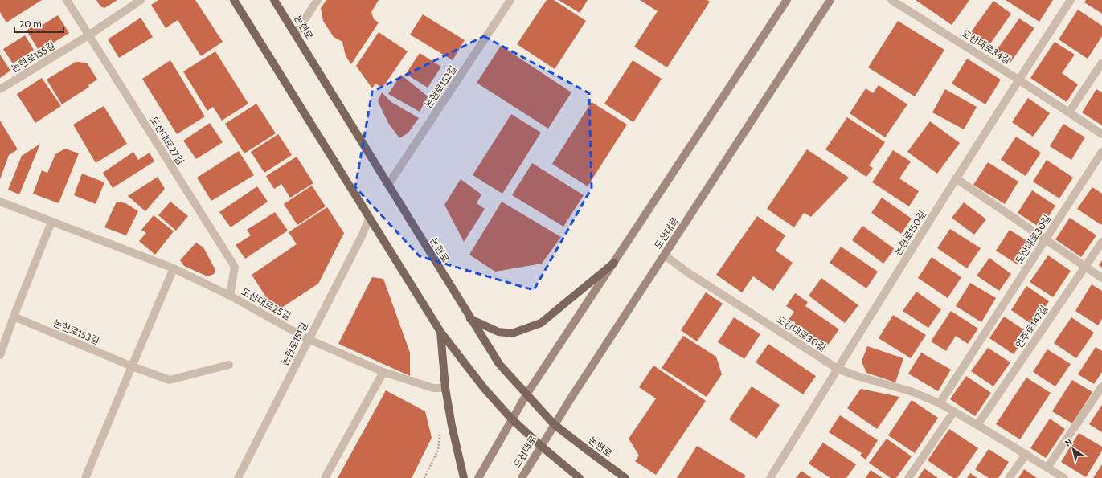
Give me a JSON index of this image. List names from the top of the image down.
{
  "streets": {
    "main road": ["논현로", "도산대로"],
    "street": [
      "도산대로34길",
      "논현로155길",
      "논현로152길",
      "도산대로27길",
      "논현로150길",
      "도산대로30길",
      "도산대로25길",
      "언주로147길",
      "논현로153길",
      "논현로151길"
    ]
  },
  "crossings": [
    ["논현로", "논현로152길"],
    ["논현로", "도산대로"],
    ["도산대로34길", "논현로150길"],
    ["논현로155길", "도산대로27길"],
    ["도산대로27길", "도산대로25길"],
    ["도산대로", "도산대로30길"],
    ["논현로150길", "도산대로30길"],
    ["도산대로30길", "언주로147길"],
    ["도산대로25길", "논현로151길"]
  ],
  "scale_bar": "20 m",
  "north": "top left"
}
